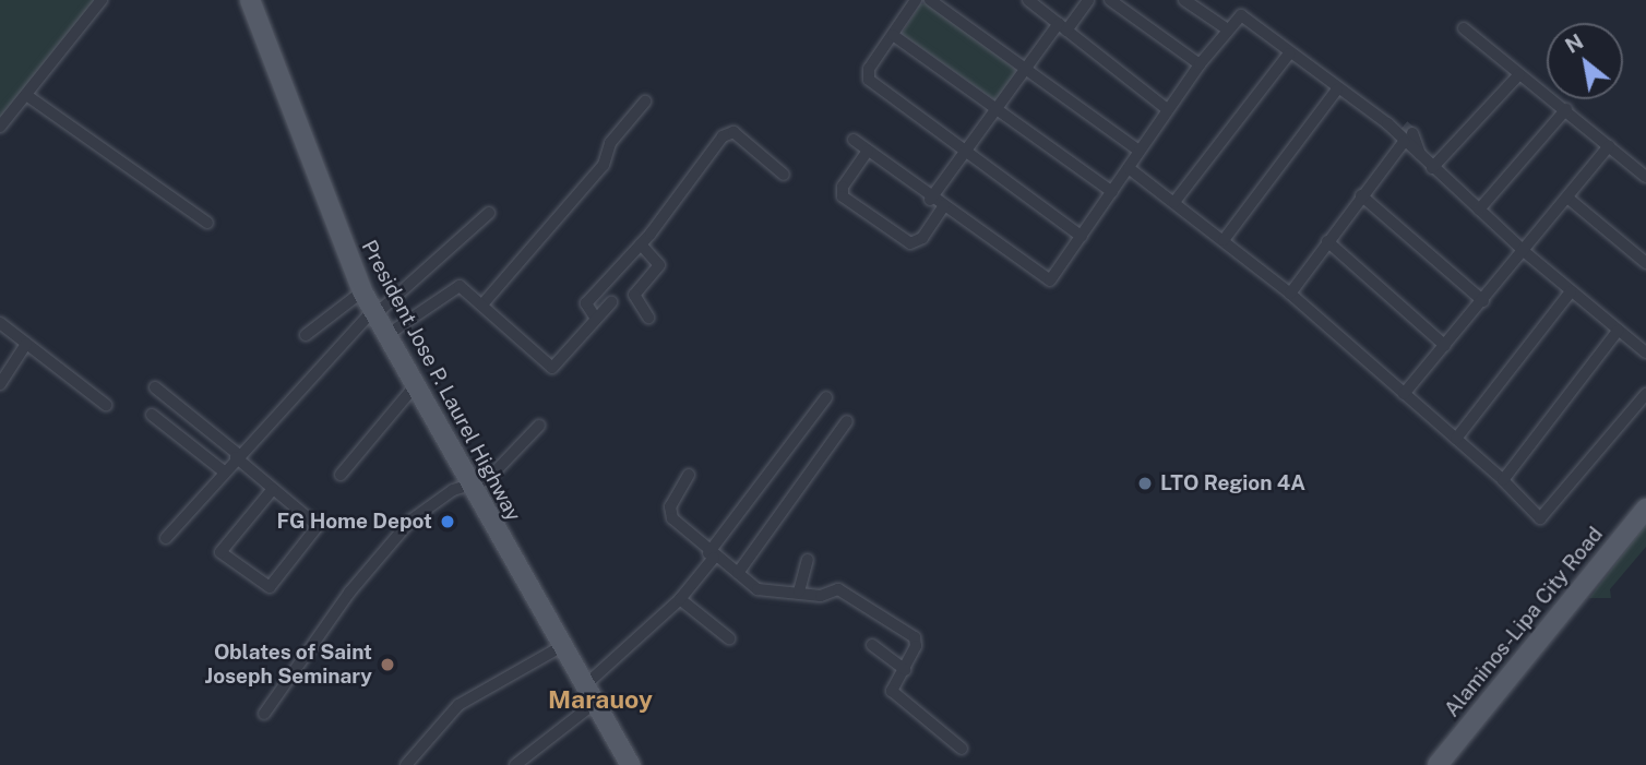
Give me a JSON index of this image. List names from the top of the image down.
{
  "streets": {
    "main road": ["President Jose P. Laurel Highway", "Alaminos-Lipa City Road"]
  },
  "districts": ["Marauoy"],
  "places": ["LTO Region 4A", "FG Home Depot", "Oblates of Saint Joseph Seminary"],
  "north": "top left"
}
